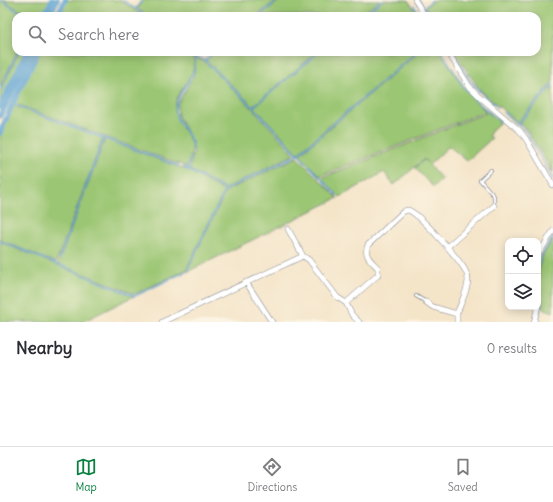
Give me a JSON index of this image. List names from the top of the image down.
{
  "page": {
    "search": "Search here",
    "heading": ["Nearby", "0 results"],
    "nav": ["Map", "Directions", "Saved"]
  }
}
